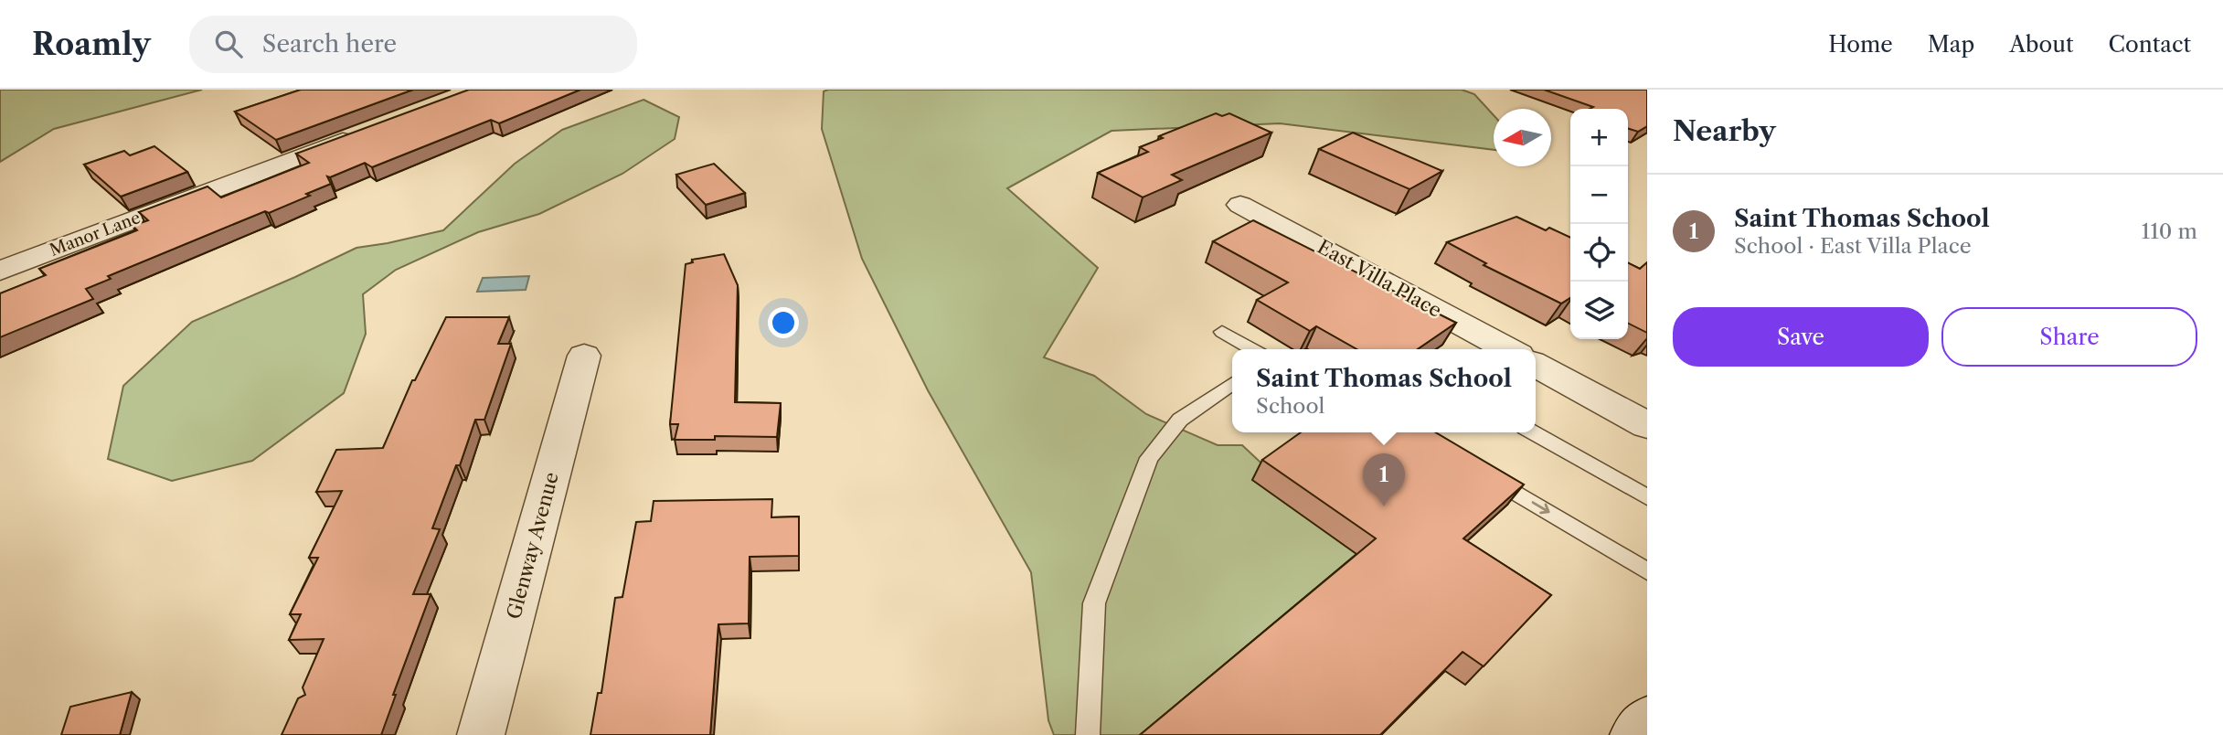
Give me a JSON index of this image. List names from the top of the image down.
{
  "streets": {
    "street": ["Manor Lane", "East Villa Place", "Glenway Avenue"]
  },
  "north": "left",
  "page": {
    "header": "Roamly",
    "search": "Search here",
    "nav": [
      "Home",
      "Map",
      "About",
      "Contact"
    ],
    "heading": "Nearby",
    "map_buttons": ["+", "−"],
    "list": [
      {
        "mark": "1",
        "name": "Saint Thomas School",
        "note": "School · East Villa Place",
        "value": "110 m"
      }
    ],
    "buttons": ["Save", "Share"],
    "popup": ["Saint Thomas School", "School"],
    "pins": "1"
  }
}
